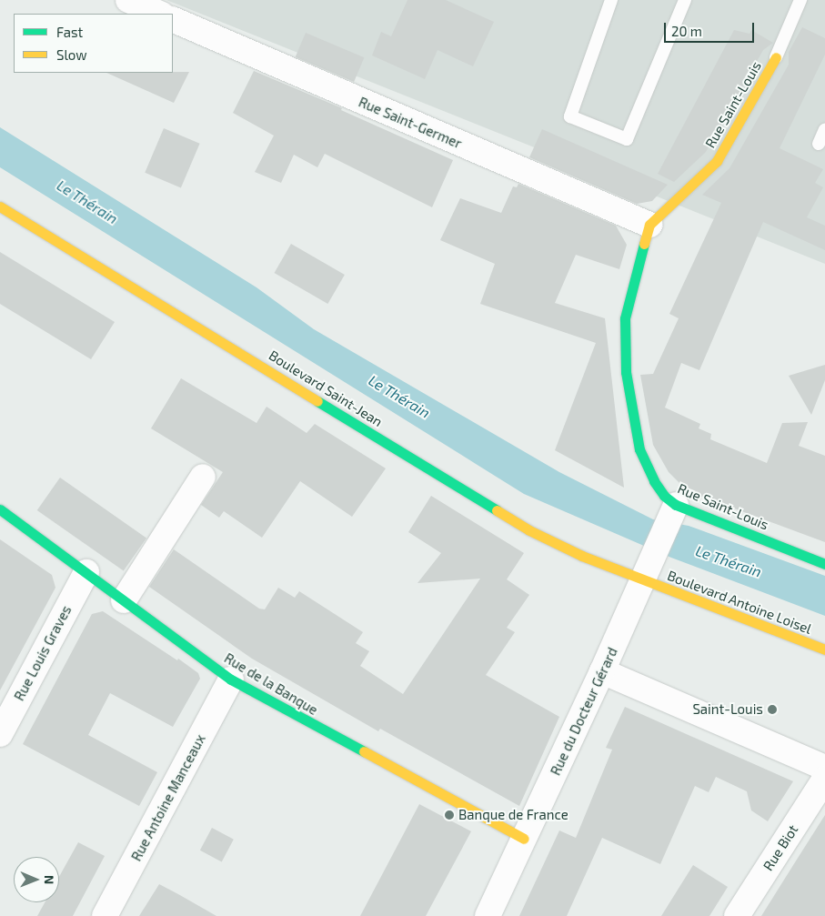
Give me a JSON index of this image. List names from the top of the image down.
{
  "streets": {
    "street": [
      "Rue Saint-Louis",
      "Rue Saint-Germer",
      "Boulevard Saint-Jean",
      "Boulevard Antoine Loisel",
      "Rue Louis Graves",
      "Rue de la Banque",
      "Rue du Docteur Gérard",
      "Rue Antoine Manceaux",
      "Rue Biot"
    ]
  },
  "crossings": [
    ["Rue Saint-Louis", "Rue Saint-Germer"],
    ["Rue Saint-Louis", "Rue du Docteur Gérard"],
    ["Boulevard Saint-Jean", "Boulevard Antoine Loisel"],
    ["Boulevard Saint-Jean", "Rue du Docteur Gérard"],
    ["Boulevard Antoine Loisel", "Rue du Docteur Gérard"],
    ["Rue Louis Graves", "Rue de la Banque"],
    ["Rue de la Banque", "Rue du Docteur Gérard"],
    ["Rue de la Banque", "Rue Antoine Manceaux"]
  ],
  "water": ["Le Thérain"],
  "places": ["Saint-Louis", "Banque de France"],
  "legend": ["Fast", "Slow"],
  "scale_bar": "20 m",
  "north": "right"
}
